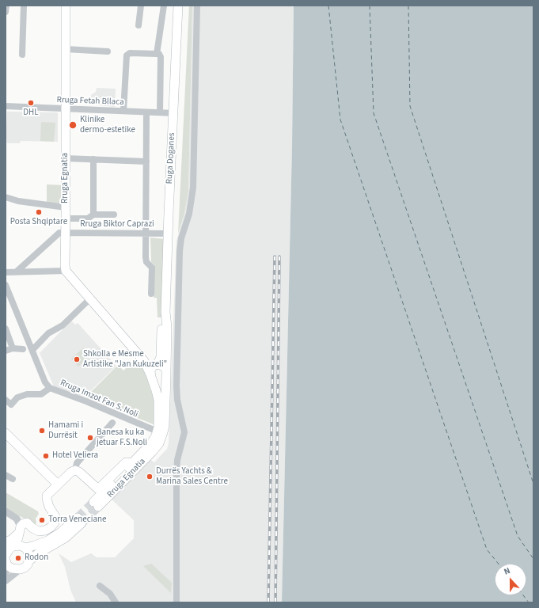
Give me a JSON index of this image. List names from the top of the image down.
{
  "streets": {
    "main road": ["Ruga Doganes", "Rruga Egnatia"],
    "street": ["Rruga Fetah Bllaca", "Rruga Biktor Caprazi", "Rruga Imzot Fan S. Noli"]
  },
  "crossings": [
    ["Rruga Fetah Bllaca", "Ruga Doganes"],
    ["Rruga Fetah Bllaca", "Rruga Egnatia"],
    ["Ruga Doganes", "Rruga Egnatia"],
    ["Ruga Doganes", "Rruga Biktor Caprazi"],
    ["Rruga Egnatia", "Rruga Biktor Caprazi"],
    ["Rruga Egnatia", "Rruga Imzot Fan S. Noli"]
  ],
  "places": [
    "DHL",
    "Klinike dermo-estetike",
    "Posta Shqiptare",
    "Shkolla e Mesme Artistike \"Jan Kukuzeli\"",
    "Hamami i Durrësit",
    "Banesa ku ka jetuar F.S.Noli",
    "Hotel Veliera",
    "Durrës Yachts & Marina Sales Centre",
    "Torra Veneciane",
    "Rodon"
  ],
  "north": "top"
}
